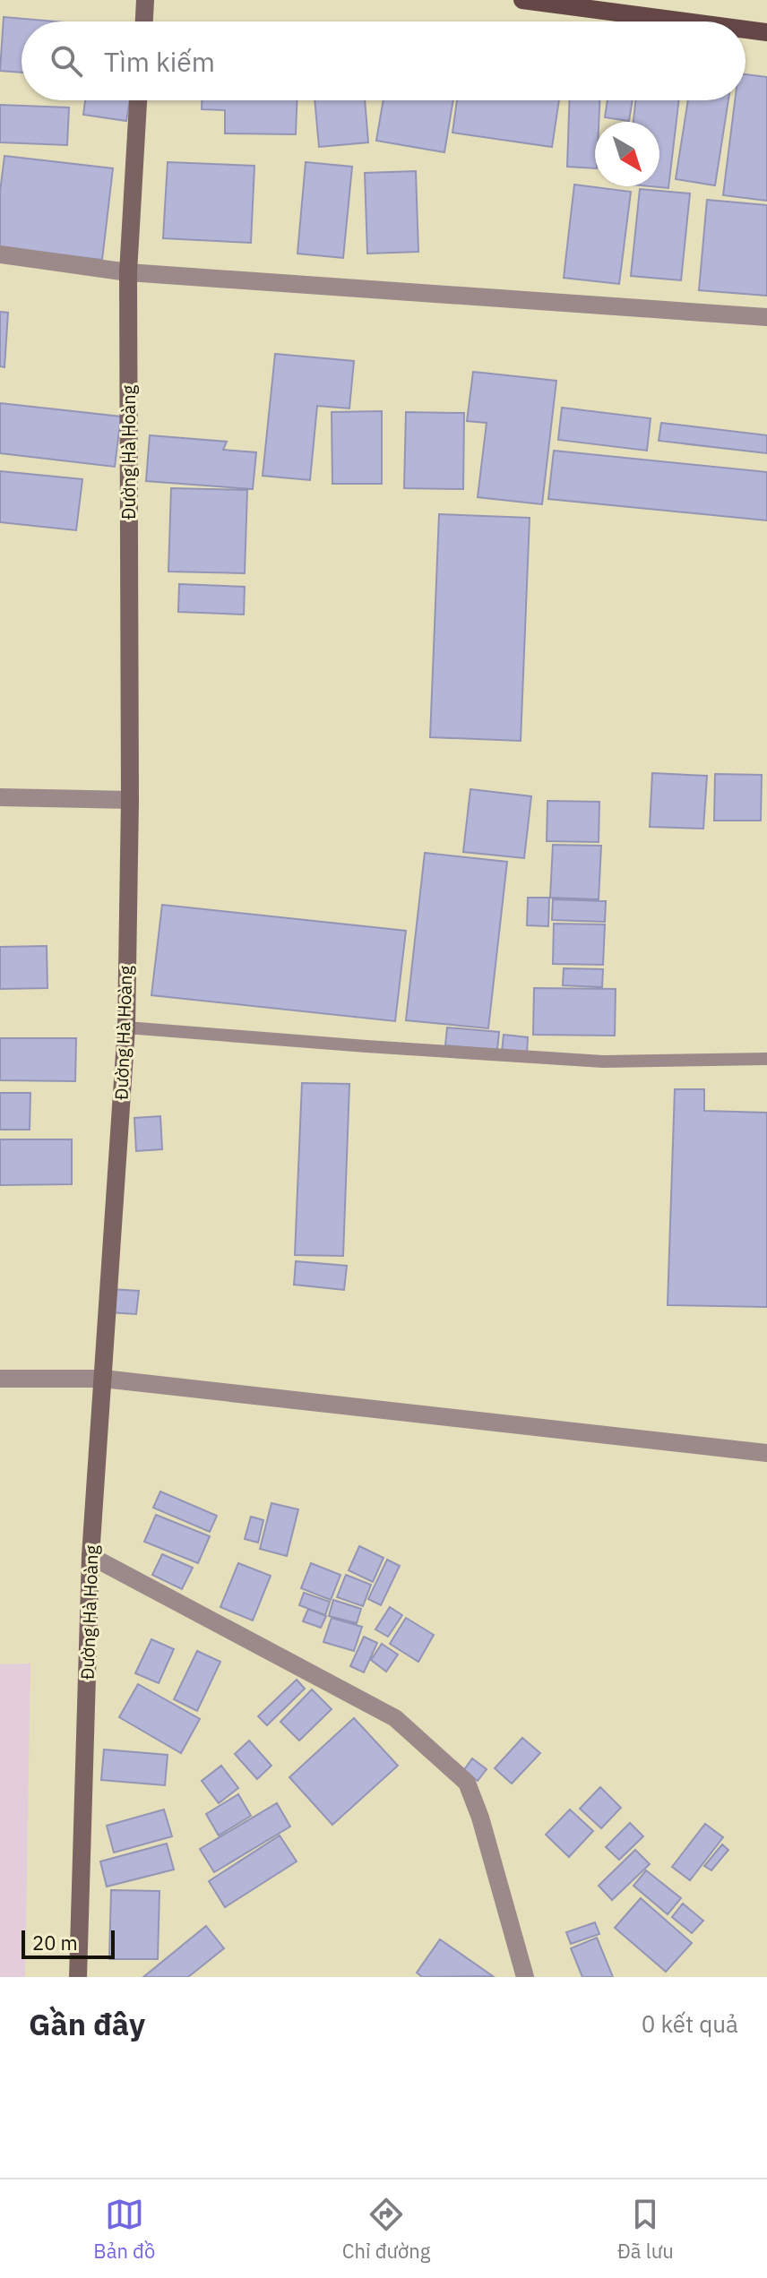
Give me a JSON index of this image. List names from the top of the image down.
{
  "streets": {
    "street": ["Đường Hà Hoàng"]
  },
  "scale_bar": "20 m",
  "north": "bottom right",
  "page": {
    "search": "Tìm kiếm",
    "scale": "20 m",
    "heading": ["Gần đây", "0 kết quả"],
    "nav": ["Bản đồ", "Chỉ đường", "Đã lưu"]
  }
}
